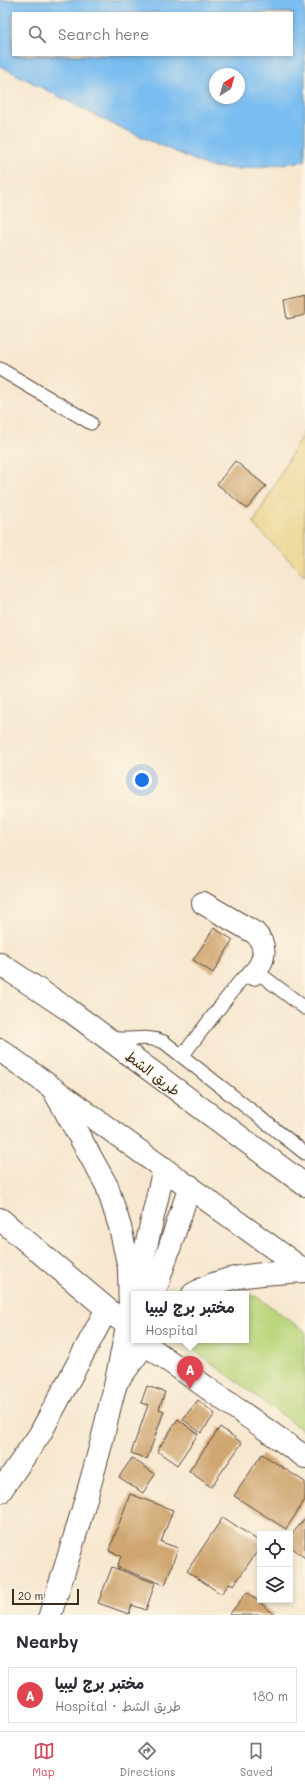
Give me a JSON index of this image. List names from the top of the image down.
{
  "streets": {
    "main road": ["طريق الشط"]
  },
  "scale_bar": "20 m",
  "north": "top right",
  "page": {
    "search": "Search here",
    "popup": ["مختبر برج ليبيا", "Hospital"],
    "pins": "A",
    "scale": "20 m",
    "heading": "Nearby",
    "list": [
      {
        "mark": "A",
        "name": "مختبر برج ليبيا",
        "note": "Hospital · طريق الشط",
        "value": "180 m"
      }
    ],
    "nav": ["Map", "Directions", "Saved"]
  }
}
